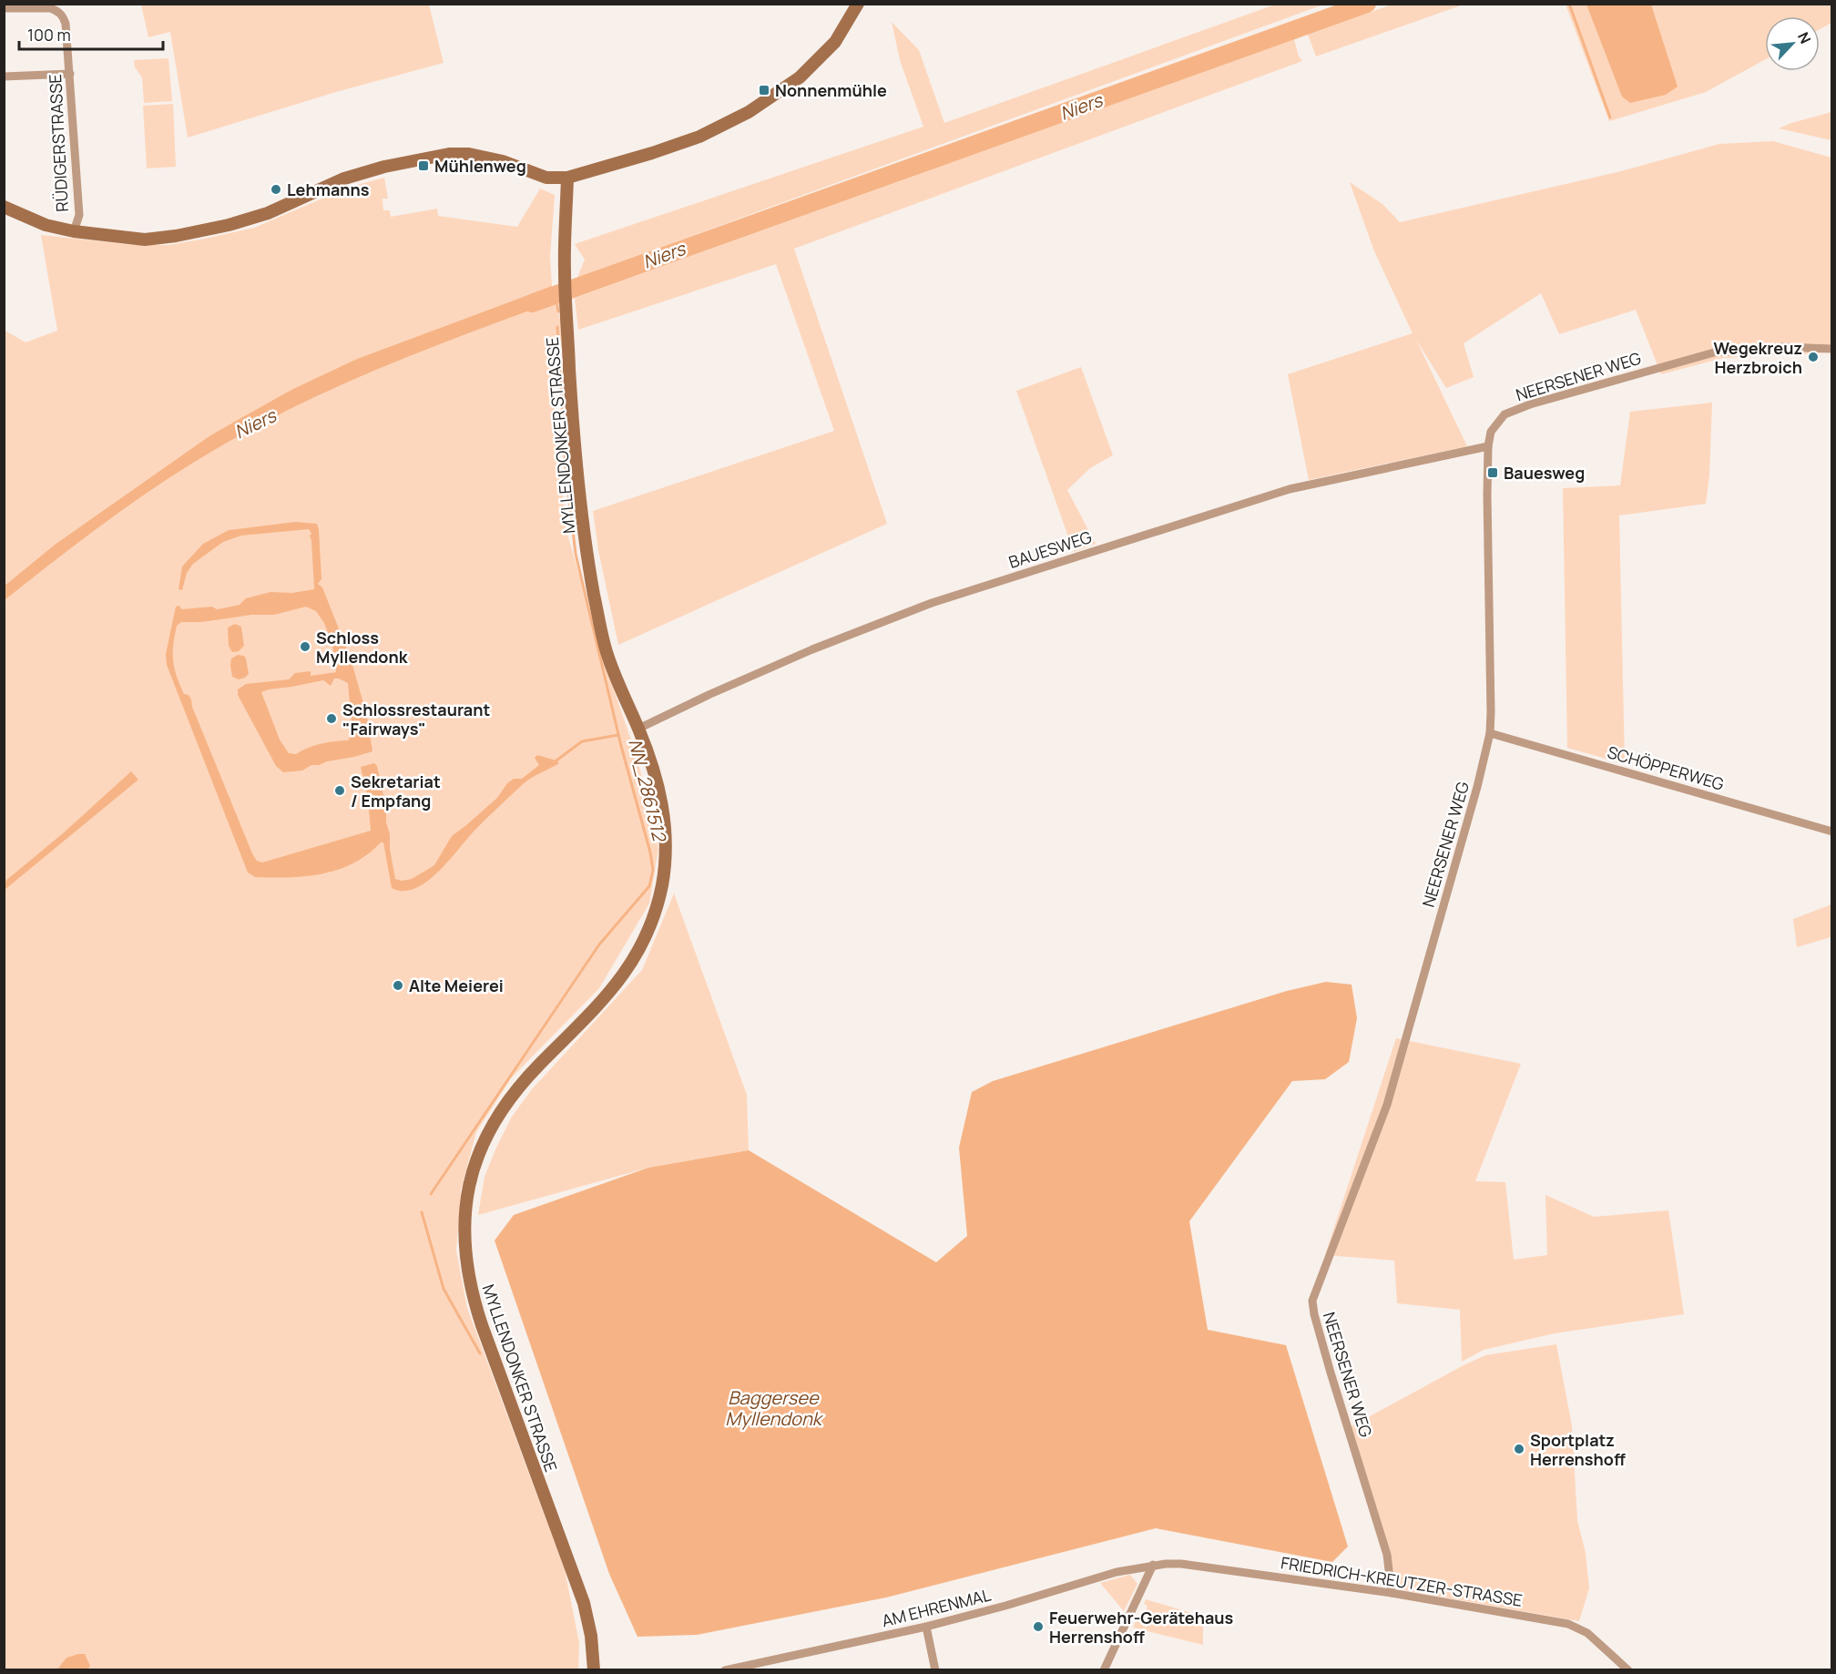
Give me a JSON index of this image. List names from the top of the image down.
{
  "streets": {
    "street": [
      "RÜDIGERSTRASSE",
      "NEERSENER WEG",
      "MYLLENDONKER STRASSE",
      "BAUESWEG",
      "SCHÖPPERWEG",
      "FRIEDRICH-KREUTZER-STRASSE",
      "AM EHRENMAL"
    ]
  },
  "crossings": [
    ["NEERSENER WEG", "BAUESWEG"],
    ["NEERSENER WEG", "SCHÖPPERWEG"],
    ["NEERSENER WEG", "FRIEDRICH-KREUTZER-STRASSE"],
    ["MYLLENDONKER STRASSE", "BAUESWEG"],
    ["FRIEDRICH-KREUTZER-STRASSE", "AM EHRENMAL"]
  ],
  "water": ["Niers", "NN_2861512", "Baggersee Myllendonk"],
  "places": {
    "transit": ["Nonnenmühle", "Mühlenweg", "Bauesweg"],
    "other": [
      "Lehmanns",
      "Wegekreuz Herzbroich",
      "Schloss Myllendonk",
      "Schlossrestaurant \"Fairways\"",
      "Sekretariat / Empfang",
      "Alte Meierei",
      "Sportplatz Herrenshoff",
      "Feuerwehr-Gerätehaus Herrenshoff"
    ]
  },
  "scale_bar": "100 m",
  "north": "top right"
}
